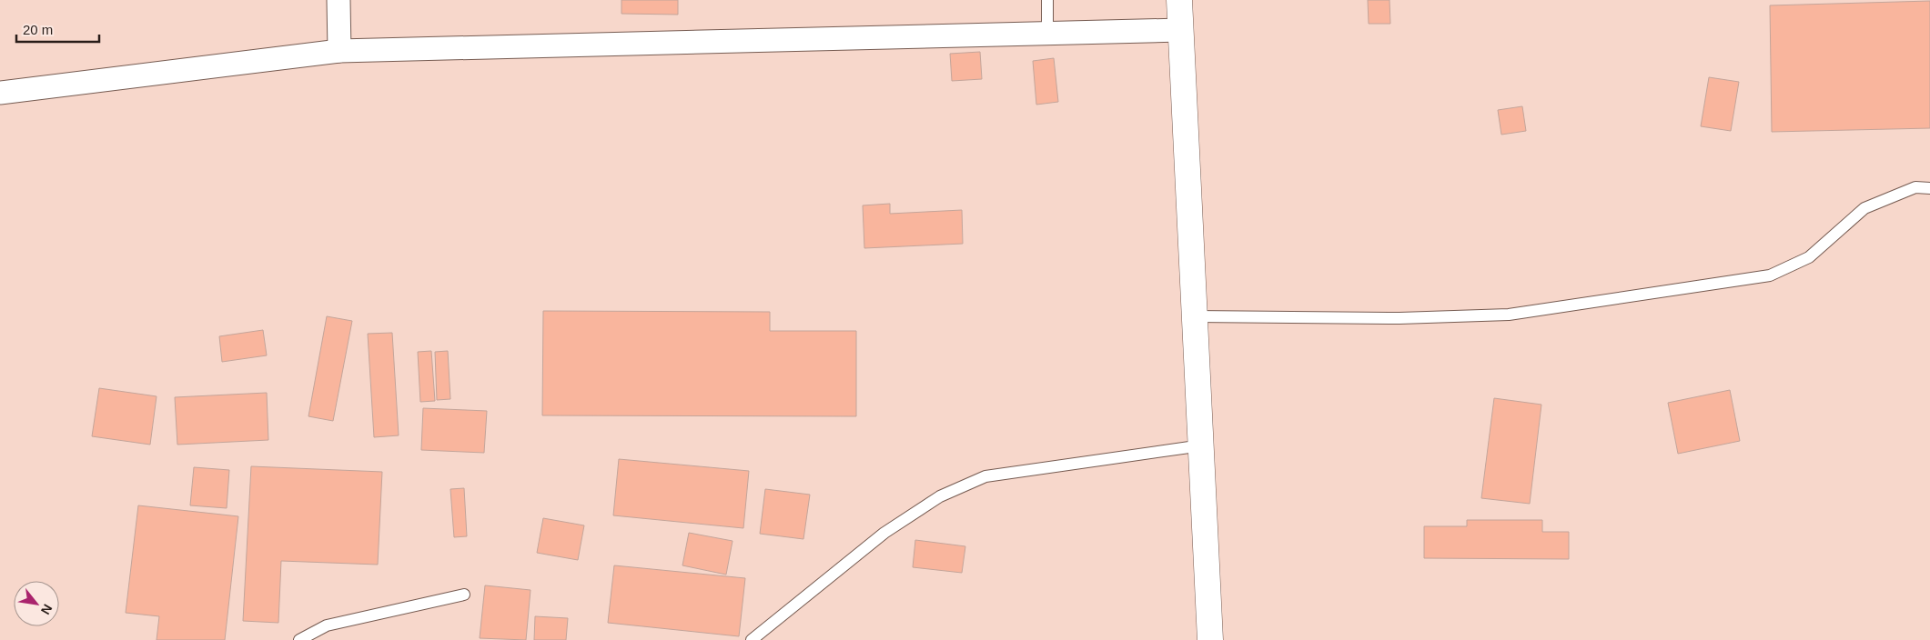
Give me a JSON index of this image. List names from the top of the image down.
{
  "scale_bar": "20 m",
  "north": "bottom right"
}
